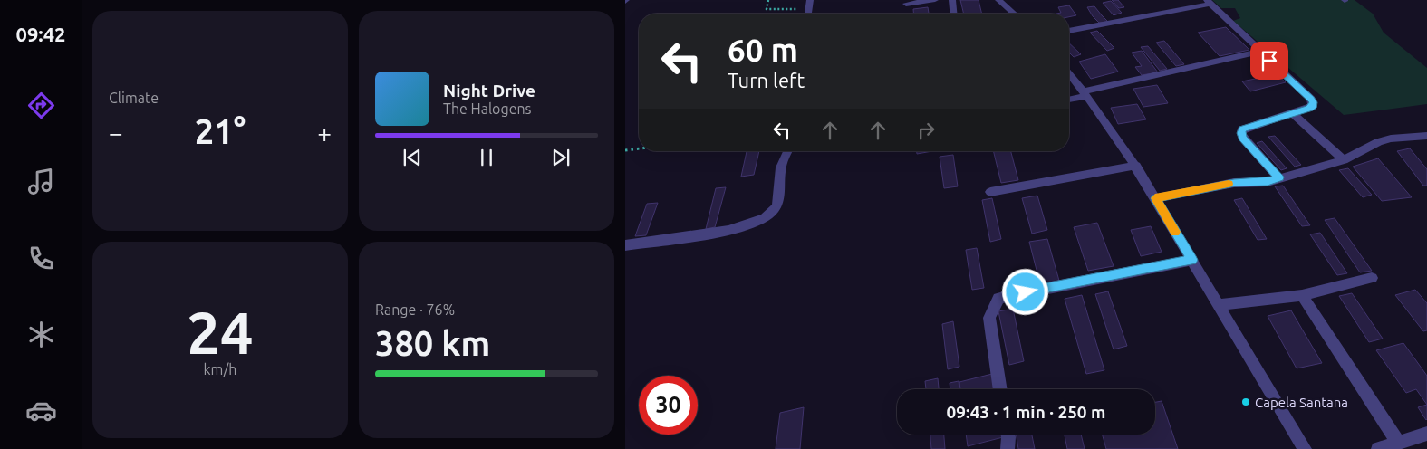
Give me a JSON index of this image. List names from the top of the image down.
{
  "places": ["Capela Santana"],
  "page": {
    "tabs": "09:42",
    "tile": [
      "Climate",
      ["24", "km/h"],
      ["Range · 76%", "380 km"]
    ],
    "turn": ["60 m", "Turn left"],
    "song": ["Night Drive", "The Halogens"],
    "heat": ["−", "21°", "+"],
    "limit": "30",
    "trip": "09:43 · 1 min · 250 m"
  }
}
